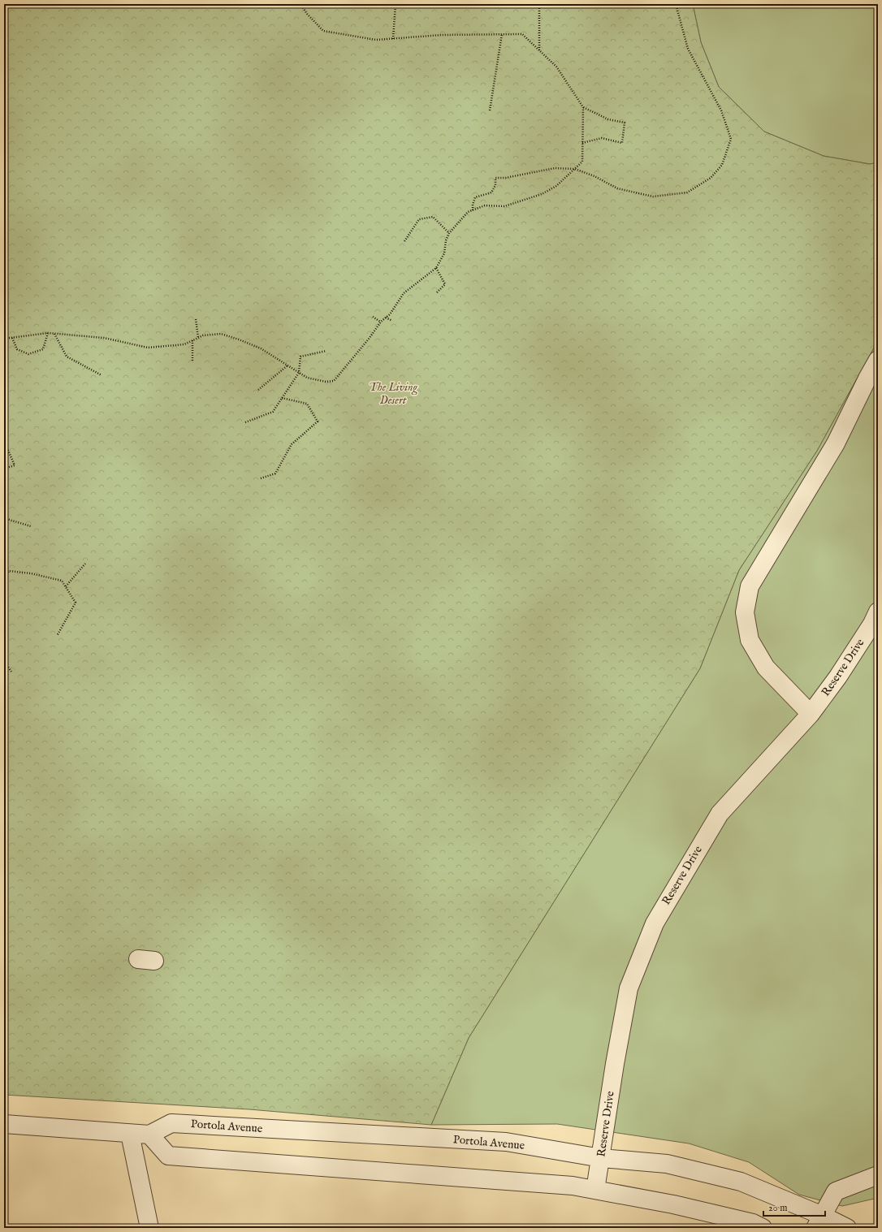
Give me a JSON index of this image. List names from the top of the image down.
{
  "streets": {
    "street": ["Reserve Drive", "Portola Avenue"]
  },
  "crossings": [
    ["Reserve Drive", "Portola Avenue"]
  ],
  "parks": ["The Living Desert"],
  "scale_bar": "20 m"
}
